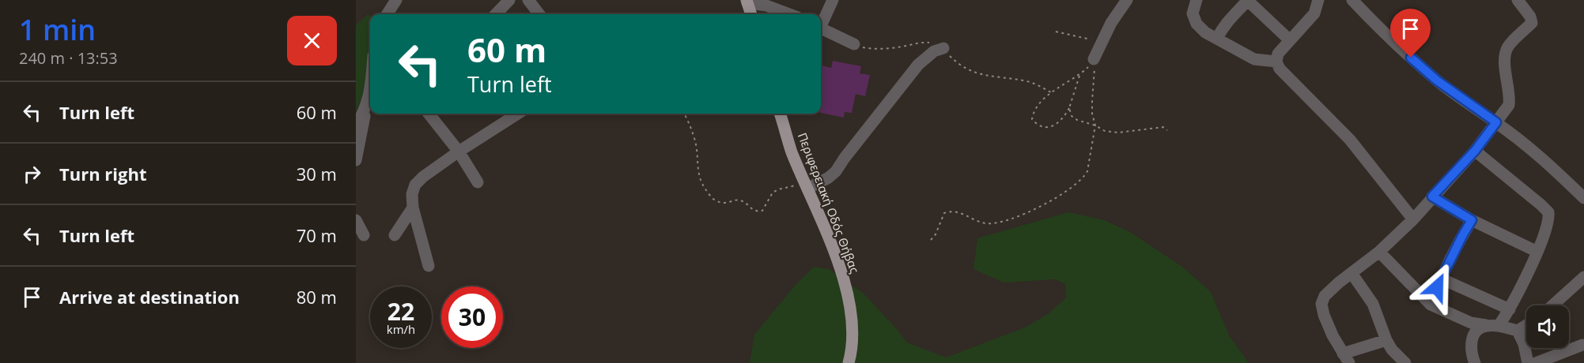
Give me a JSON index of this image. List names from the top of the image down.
{
  "streets": {
    "main road": ["Περιφερειακή Οδός Θήβας"]
  },
  "page": {
    "heading": ["1 min", "240 m · 13:53"],
    "turn": ["60 m", "Turn left"],
    "list": [
      {
        "name": "Turn left",
        "value": "60 m"
      },
      {
        "name": "Turn right",
        "value": "30 m"
      },
      {
        "name": "Turn left",
        "value": "70 m"
      },
      {
        "name": "Arrive at destination",
        "value": "80 m"
      }
    ],
    "speed": "22 km/h",
    "limit": "30"
  }
}
